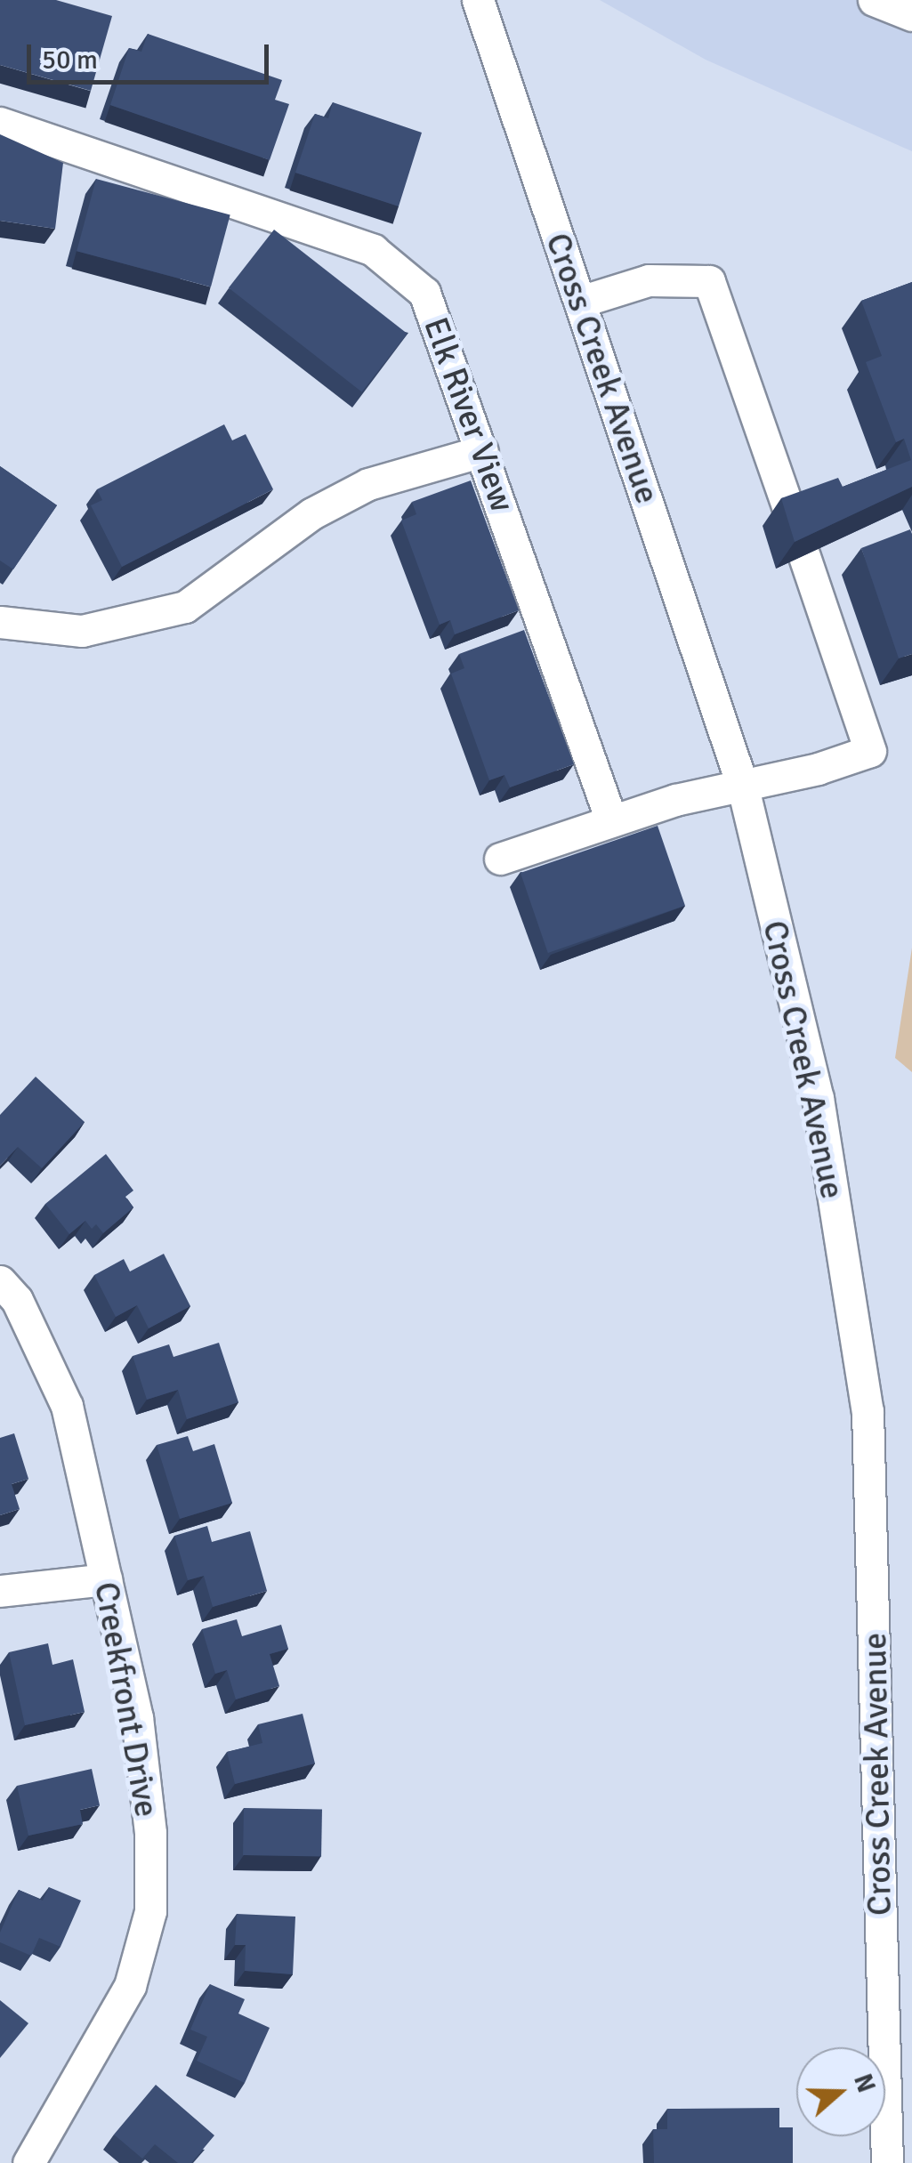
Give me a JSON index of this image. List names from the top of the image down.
{
  "streets": {
    "street": ["Cross Creek Avenue", "Elk River View", "Creekfront Drive"]
  },
  "scale_bar": "50 m",
  "north": "right"
}
